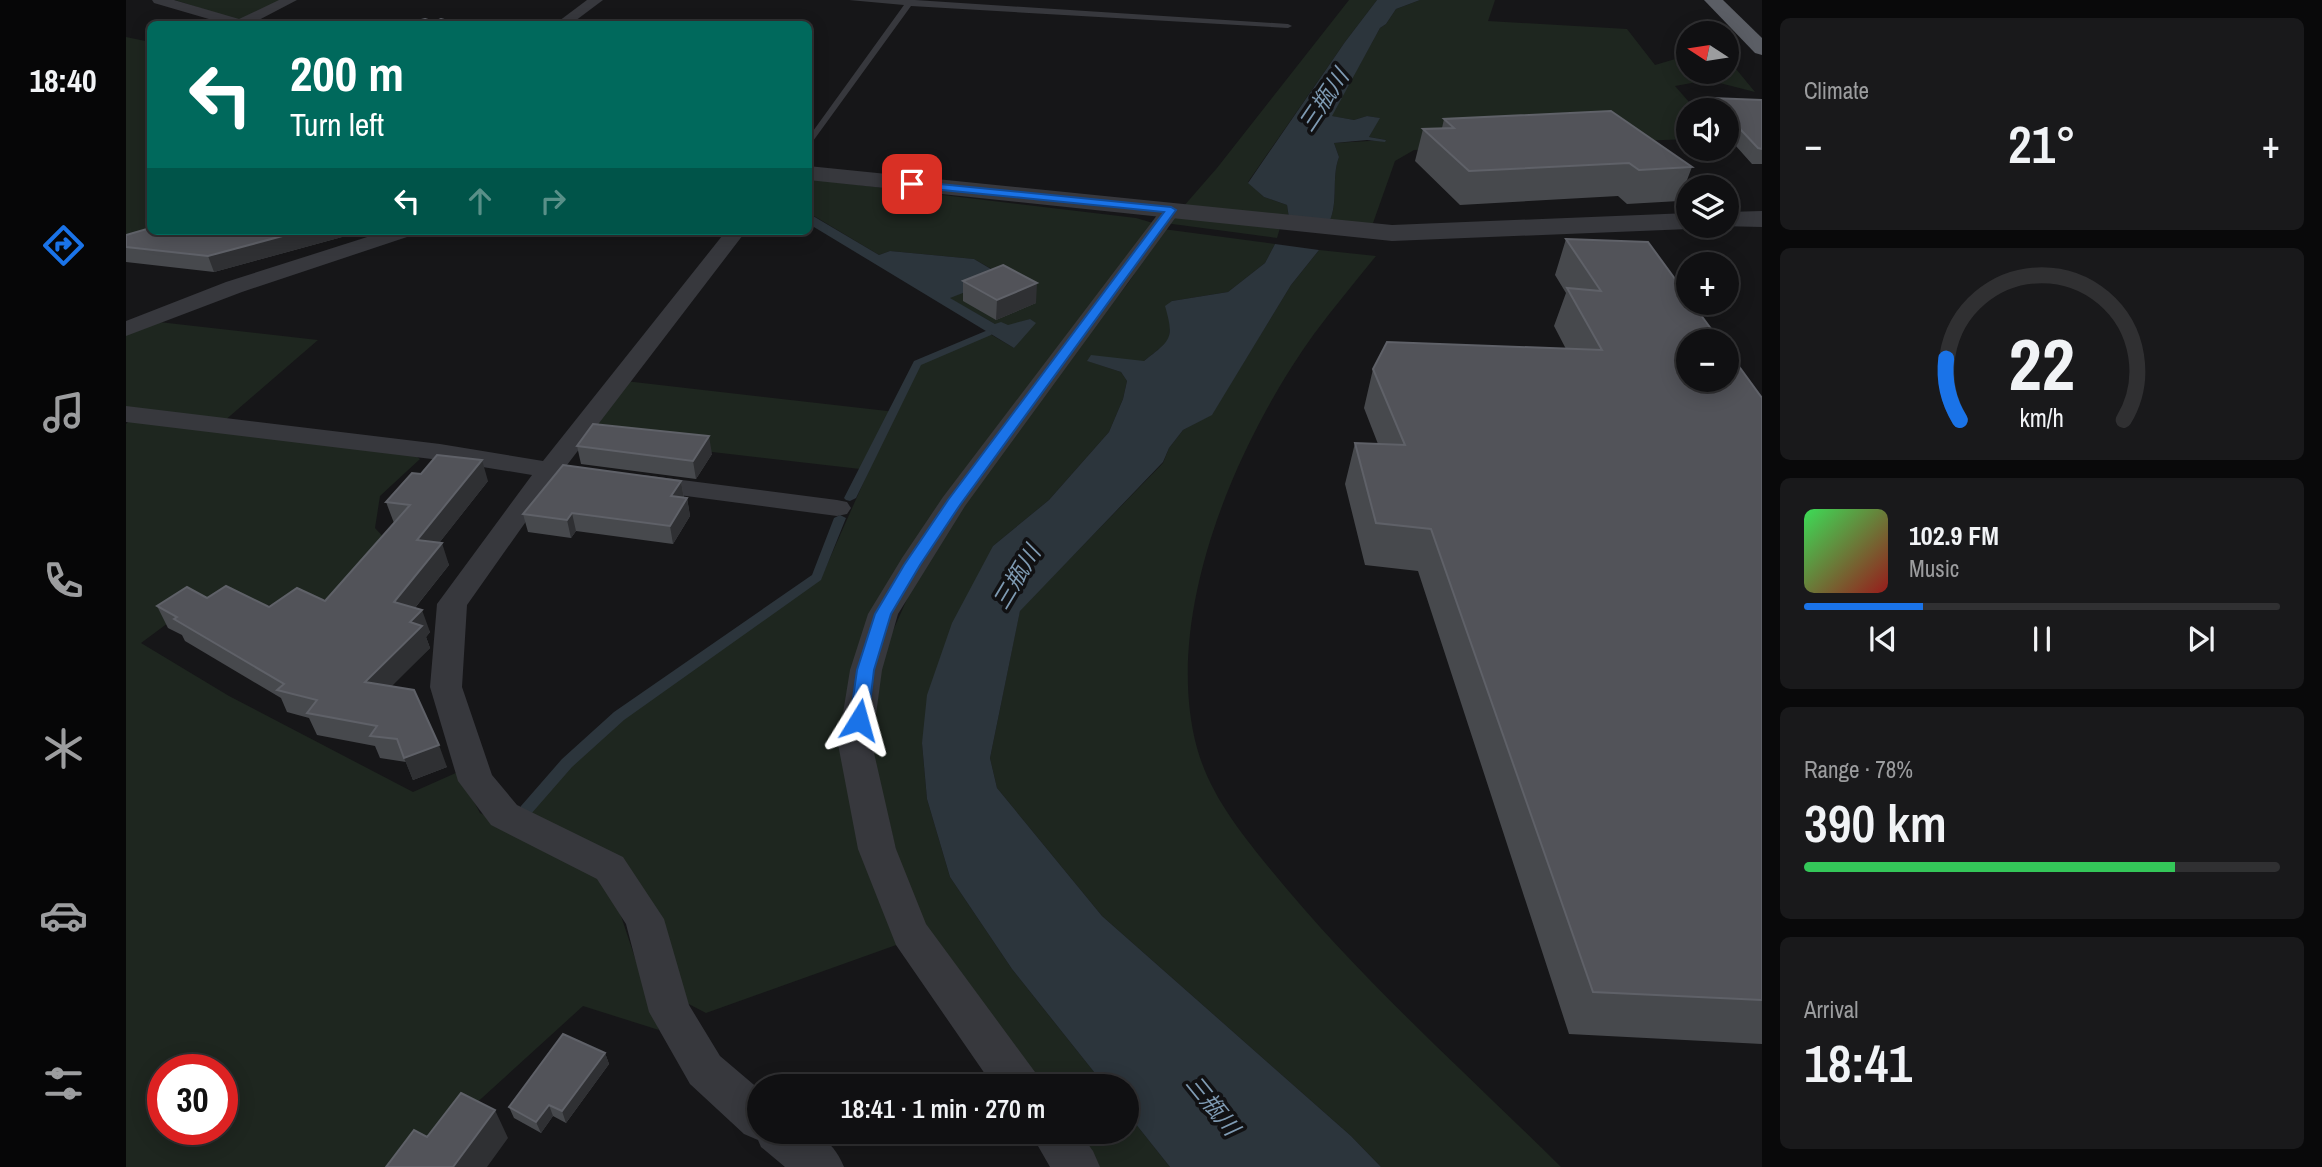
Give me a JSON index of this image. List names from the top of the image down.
{
  "water": ["三瓶川"],
  "north": "left",
  "page": {
    "tabs": "18:40",
    "tile": [
      "Climate",
      ["Range · 78%", "390 km"],
      ["Arrival", "18:41"]
    ],
    "map_buttons": ["+", "−"],
    "turn": ["200 m", "Turn left"],
    "heat": ["−", "21°", "+"],
    "song": ["102.9 FM", "Music"],
    "limit": "30",
    "trip": "18:41 · 1 min · 270 m",
    "gauge": ["22", "km/h"]
  }
}
